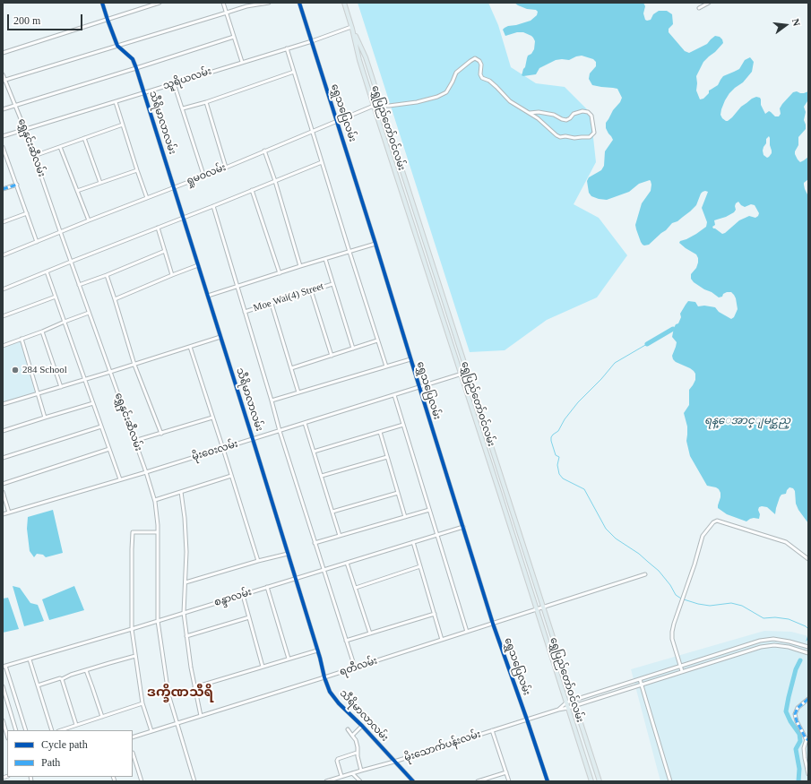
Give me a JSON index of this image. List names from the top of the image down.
{
  "streets": {
    "main road": ["ရွှေပြည်တော်ဝင်လမ်း"],
    "street": [
      "သူရိယလမ်း",
      "ရွှေသပြေလမ်း",
      "သီရိမာလာလမ်း",
      "ရွှေနှင်းဆီလမ်း",
      "ရှုမဝလမ်း",
      "Moe Wai(4) Street",
      "မိုးဝေးလမ်း",
      "စန္ဒာလမ်း",
      "ရတီလမ်း",
      "မိုးသောက်ပန်းလမ်း"
    ]
  },
  "crossings": [
    ["သူရိယလမ်း", "ရွှေသပြေလမ်း"],
    ["သူရိယလမ်း", "သီရိမာလာလမ်း"],
    ["သူရိယလမ်း", "ရွှေပြည်တော်ဝင်လမ်း"],
    ["သူရိယလမ်း", "ရွှေနှင်းဆီလမ်း"],
    ["ရွှေသပြေလမ်း", "ရှုမဝလမ်း"],
    ["ရွှေသပြေလမ်း", "မိုးဝေးလမ်း"],
    ["ရွှေသပြေလမ်း", "စန္ဒာလမ်း"],
    ["ရွှေသပြေလမ်း", "ရတီလမ်း"],
    ["ရွှေသပြေလမ်း", "မိုးသောက်ပန်းလမ်း"],
    ["သီရိမာလာလမ်း", "ရှုမဝလမ်း"],
    ["သီရိမာလာလမ်း", "မိုးဝေးလမ်း"],
    ["သီရိမာလာလမ်း", "စန္ဒာလမ်း"],
    ["သီရိမာလာလမ်း", "ရတီလမ်း"],
    ["သီရိမာလာလမ်း", "မိုးသောက်ပန်းလမ်း"],
    ["ရွှေပြည်တော်ဝင်လမ်း", "ရှုမဝလမ်း"],
    ["ရွှေပြည်တော်ဝင်လမ်း", "မိုးဝေးလမ်း"],
    ["ရွှေပြည်တော်ဝင်လမ်း", "ရတီလမ်း"],
    ["ရွှေပြည်တော်ဝင်လမ်း", "မိုးသောက်ပန်းလမ်း"],
    ["ရွှေနှင်းဆီလမ်း", "ရှုမဝလမ်း"],
    ["ရွှေနှင်းဆီလမ်း", "မိုးဝေးလမ်း"],
    ["ရွှေနှင်းဆီလမ်း", "စန္ဒာလမ်း"],
    ["ရွှေနှင်းဆီလမ်း", "ရတီလမ်း"]
  ],
  "districts": ["ဒက္ခိဏသီရိ"],
  "water": ["ရန္ေအာင္ျမင္ဆည္"],
  "places": ["284 School"],
  "legend": ["Cycle path", "Path"],
  "scale_bar": "200 m",
  "north": "right"
}
